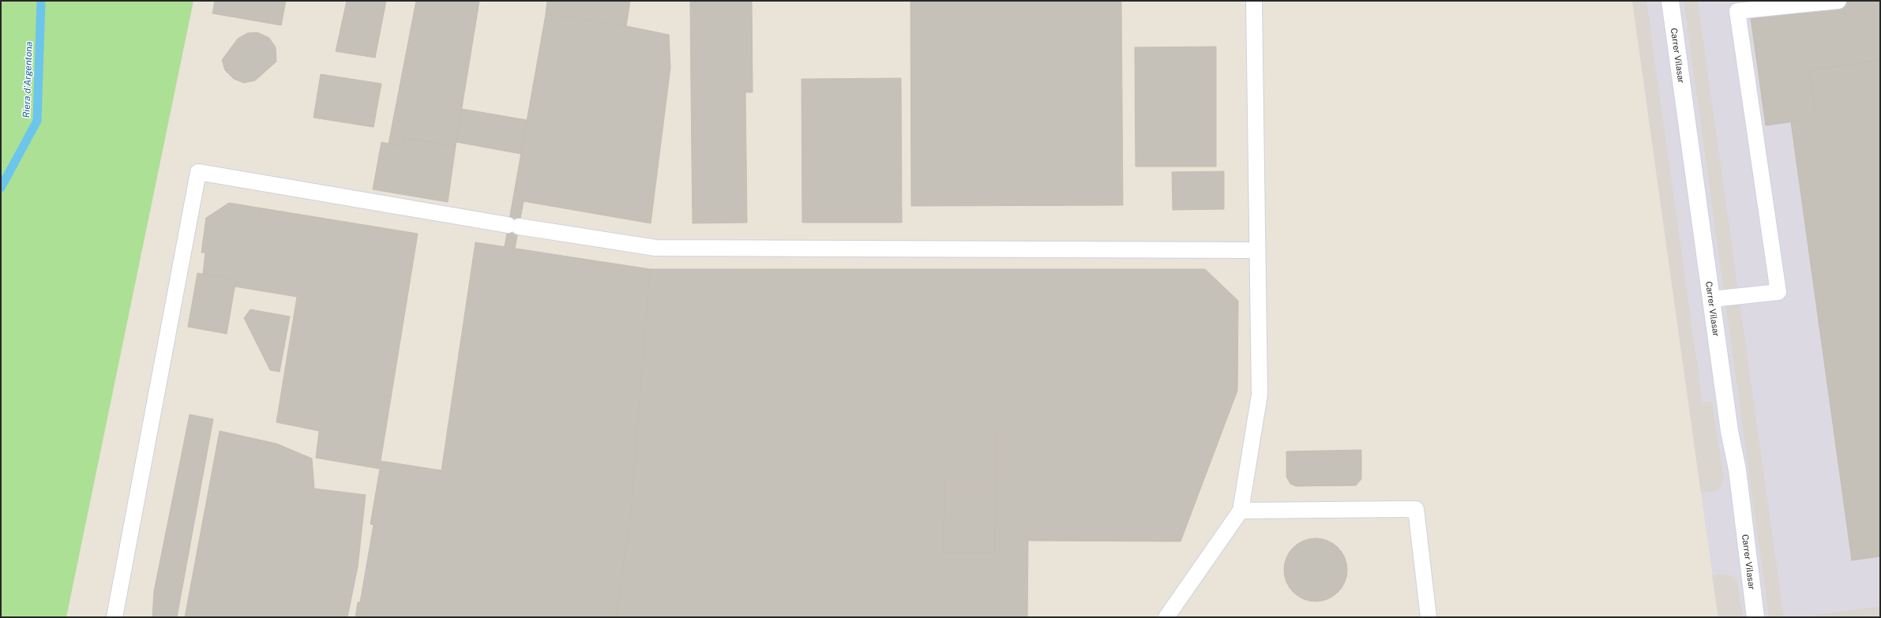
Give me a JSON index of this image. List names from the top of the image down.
{
  "streets": {
    "street": ["Carrer Vilasar"]
  },
  "water": ["Riera d'Argentona"]
}
